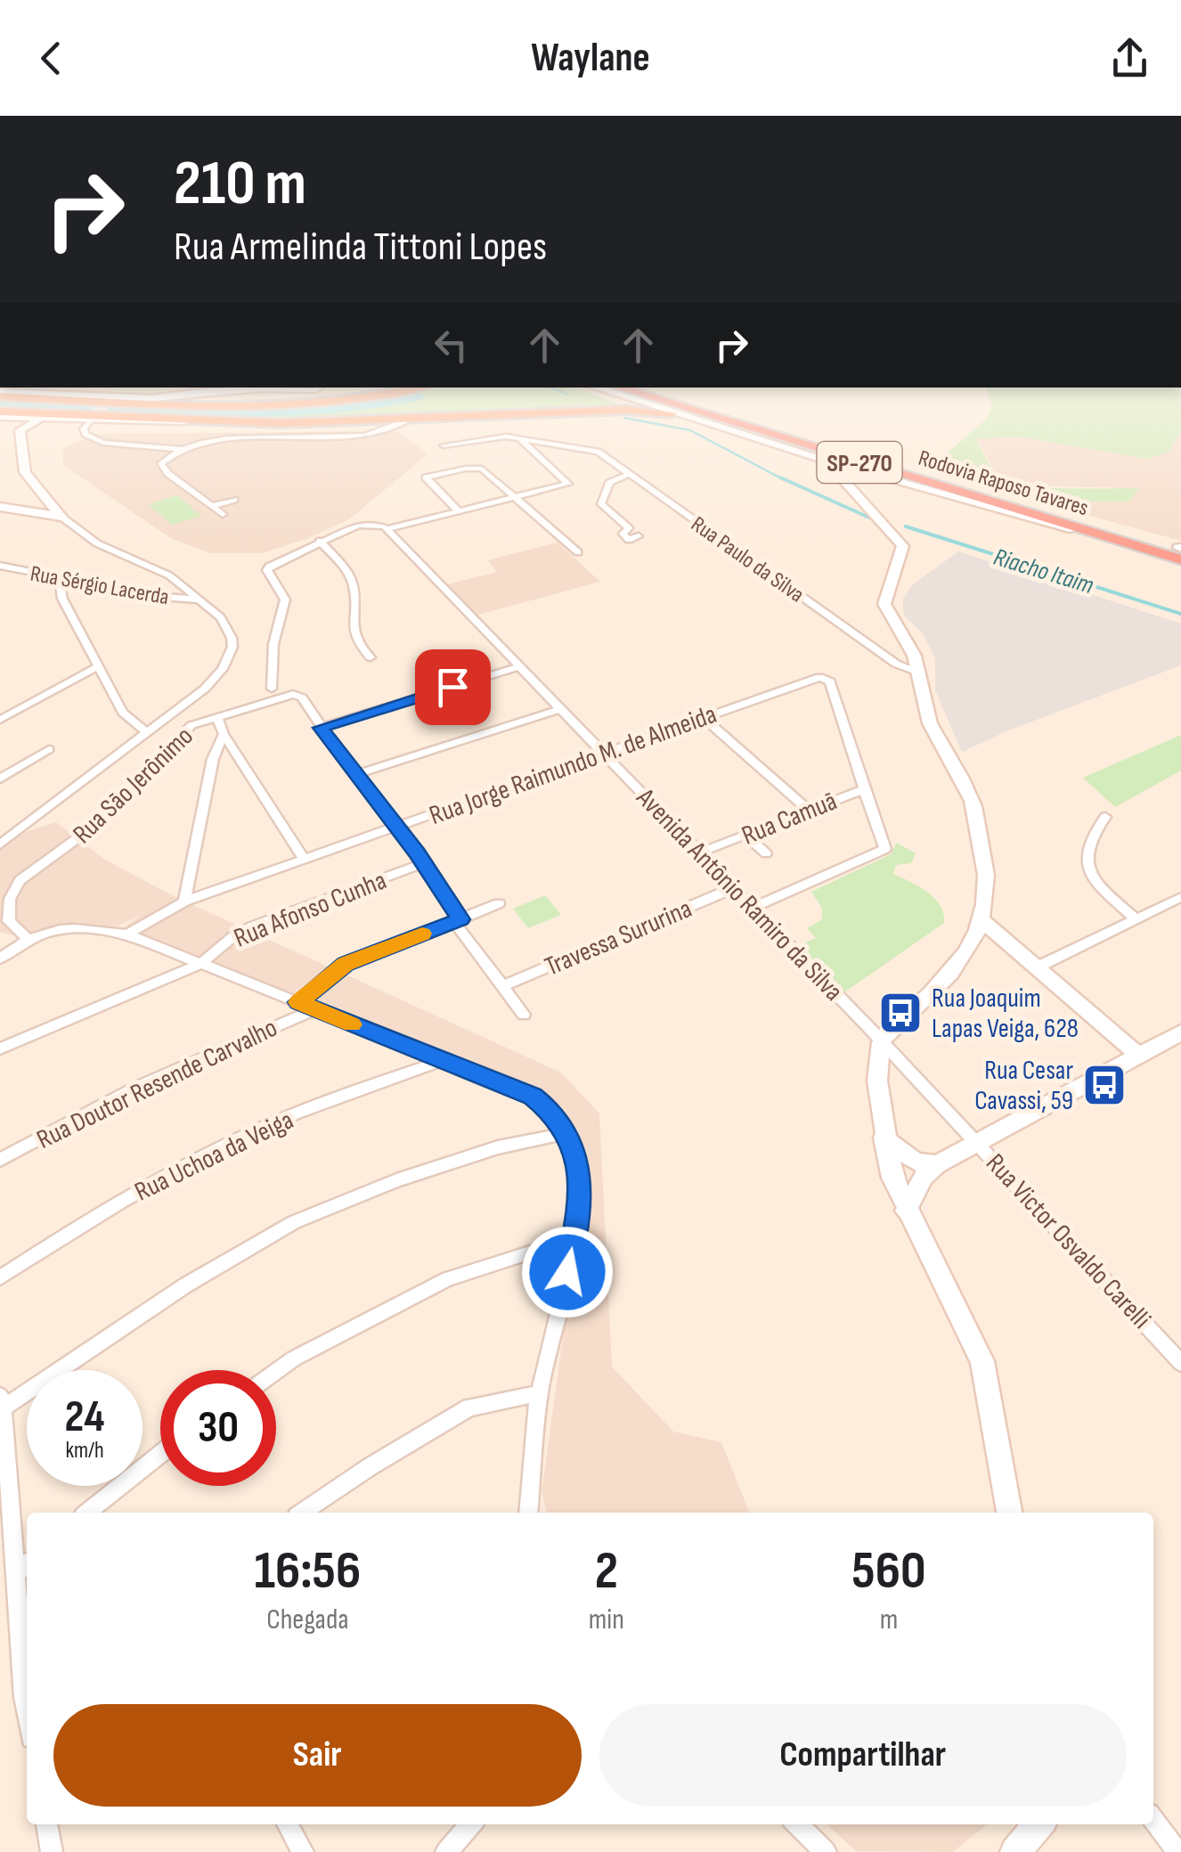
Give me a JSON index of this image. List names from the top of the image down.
{
  "streets": {
    "highway": ["SP-270", "Rodovia Raposo Tavares"],
    "street": [
      "Rua Paulo da Silva",
      "Rua Sérgio Lacerda",
      "Rua Jorge Raimundo M. de Almeida",
      "Rua São Jerônimo",
      "Rua Camuã",
      "Avenida Antônio Ramiro da Silva",
      "Rua Afonso Cunha",
      "Travessa Sururina",
      "Rua Doutor Resende Carvalho",
      "Rua Uchoa da Veiga",
      "Rua Victor Osvaldo Carelli"
    ]
  },
  "crossings": [
    ["Rua Jorge Raimundo M. de Almeida", "Rua Camuã"],
    ["Rua Jorge Raimundo M. de Almeida", "Avenida Antônio Ramiro da Silva"],
    ["Rua Camuã", "Avenida Antônio Ramiro da Silva"],
    ["Avenida Antônio Ramiro da Silva", "Travessa Sururina"],
    ["Avenida Antônio Ramiro da Silva", "Rua Victor Osvaldo Carelli"]
  ],
  "water": ["Riacho Itaim"],
  "places": {
    "bus stop": ["Rua Joaquim Lapas Veiga, 628", "Rua Cesar Cavassi, 59"]
  },
  "page": {
    "header": "Waylane",
    "turn": ["210 m", "Rua Armelinda Tittoni Lopes"],
    "speed": "24 km/h",
    "limit": "30",
    "eta": [
      "16:56",
      "Chegada",
      "2",
      "min",
      "560",
      "m"
    ],
    "buttons": ["Sair", "Compartilhar"]
  }
}
